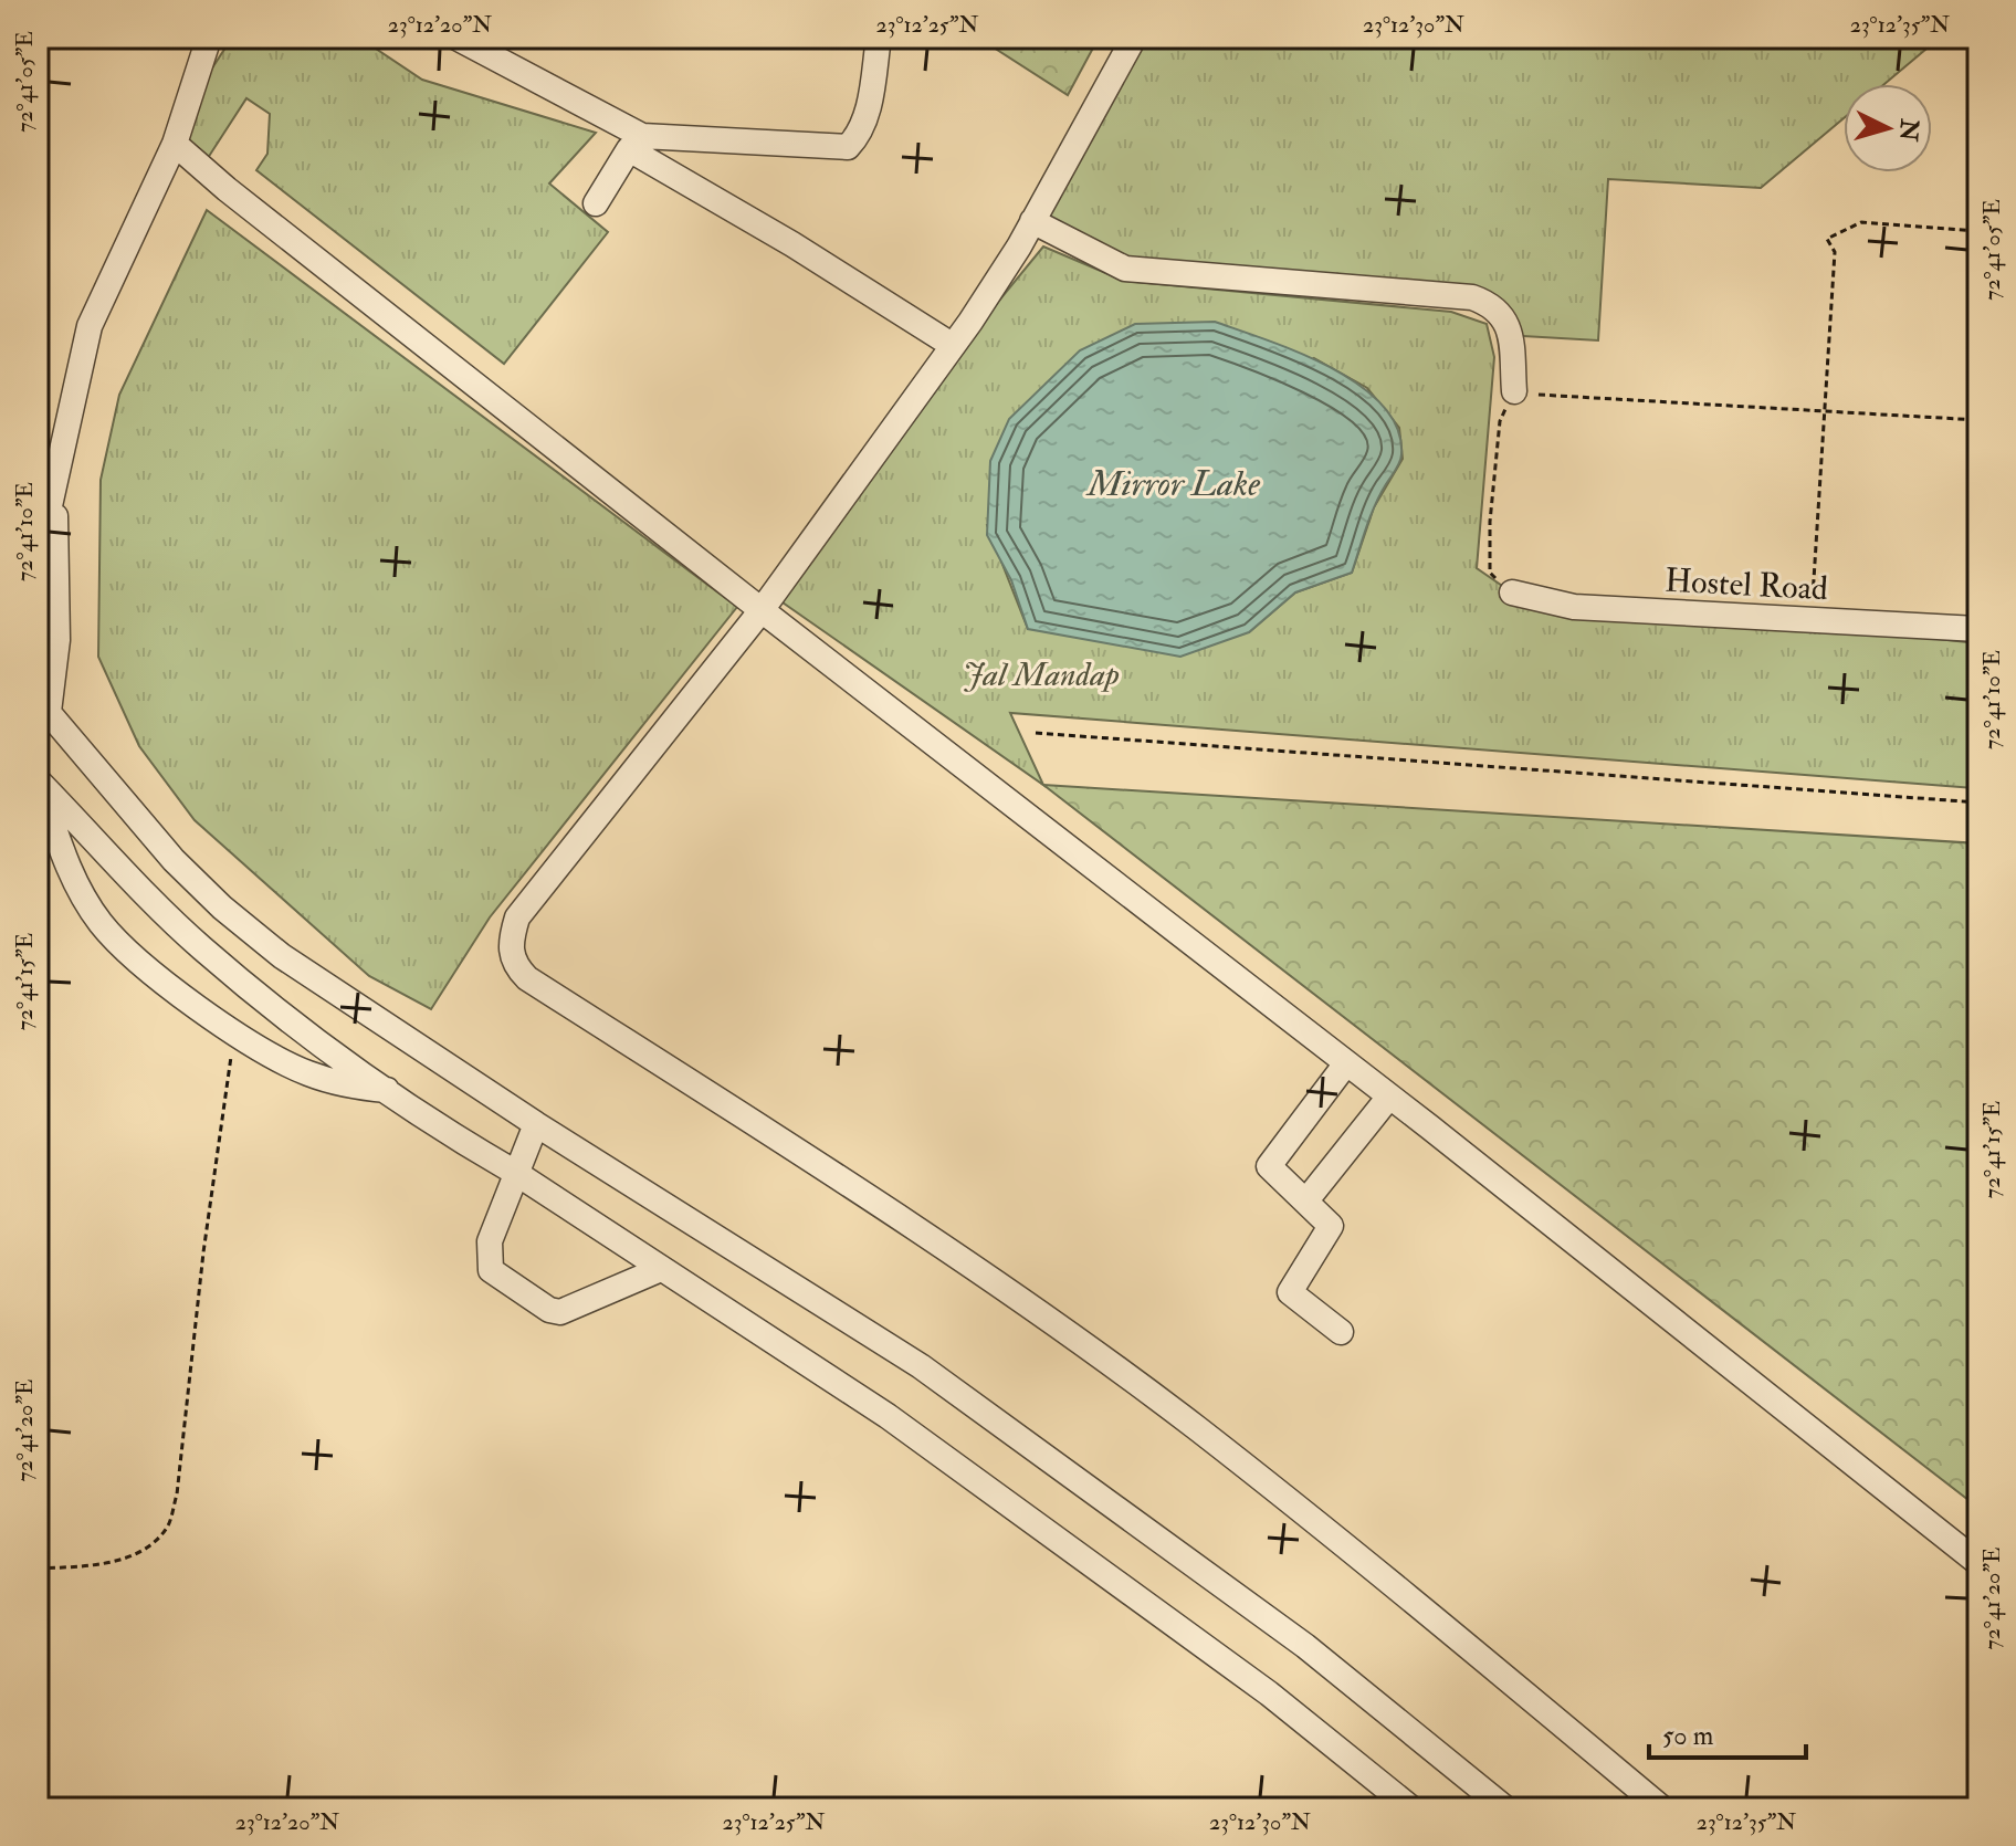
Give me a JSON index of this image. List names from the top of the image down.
{
  "streets": {
    "street": ["Hostel Road"]
  },
  "water": ["Mirror Lake"],
  "parks": ["Jal Mandap"],
  "scale_bar": "50 m",
  "north": "right",
  "coordinates": [
    "23°12'20\"N",
    "23°12'25\"N",
    "23°12'30\"N",
    "23°12'35\"N",
    "72°41'05\"E",
    "72°41'10\"E",
    "72°41'15\"E",
    "72°41'20\"E"
  ]
}
